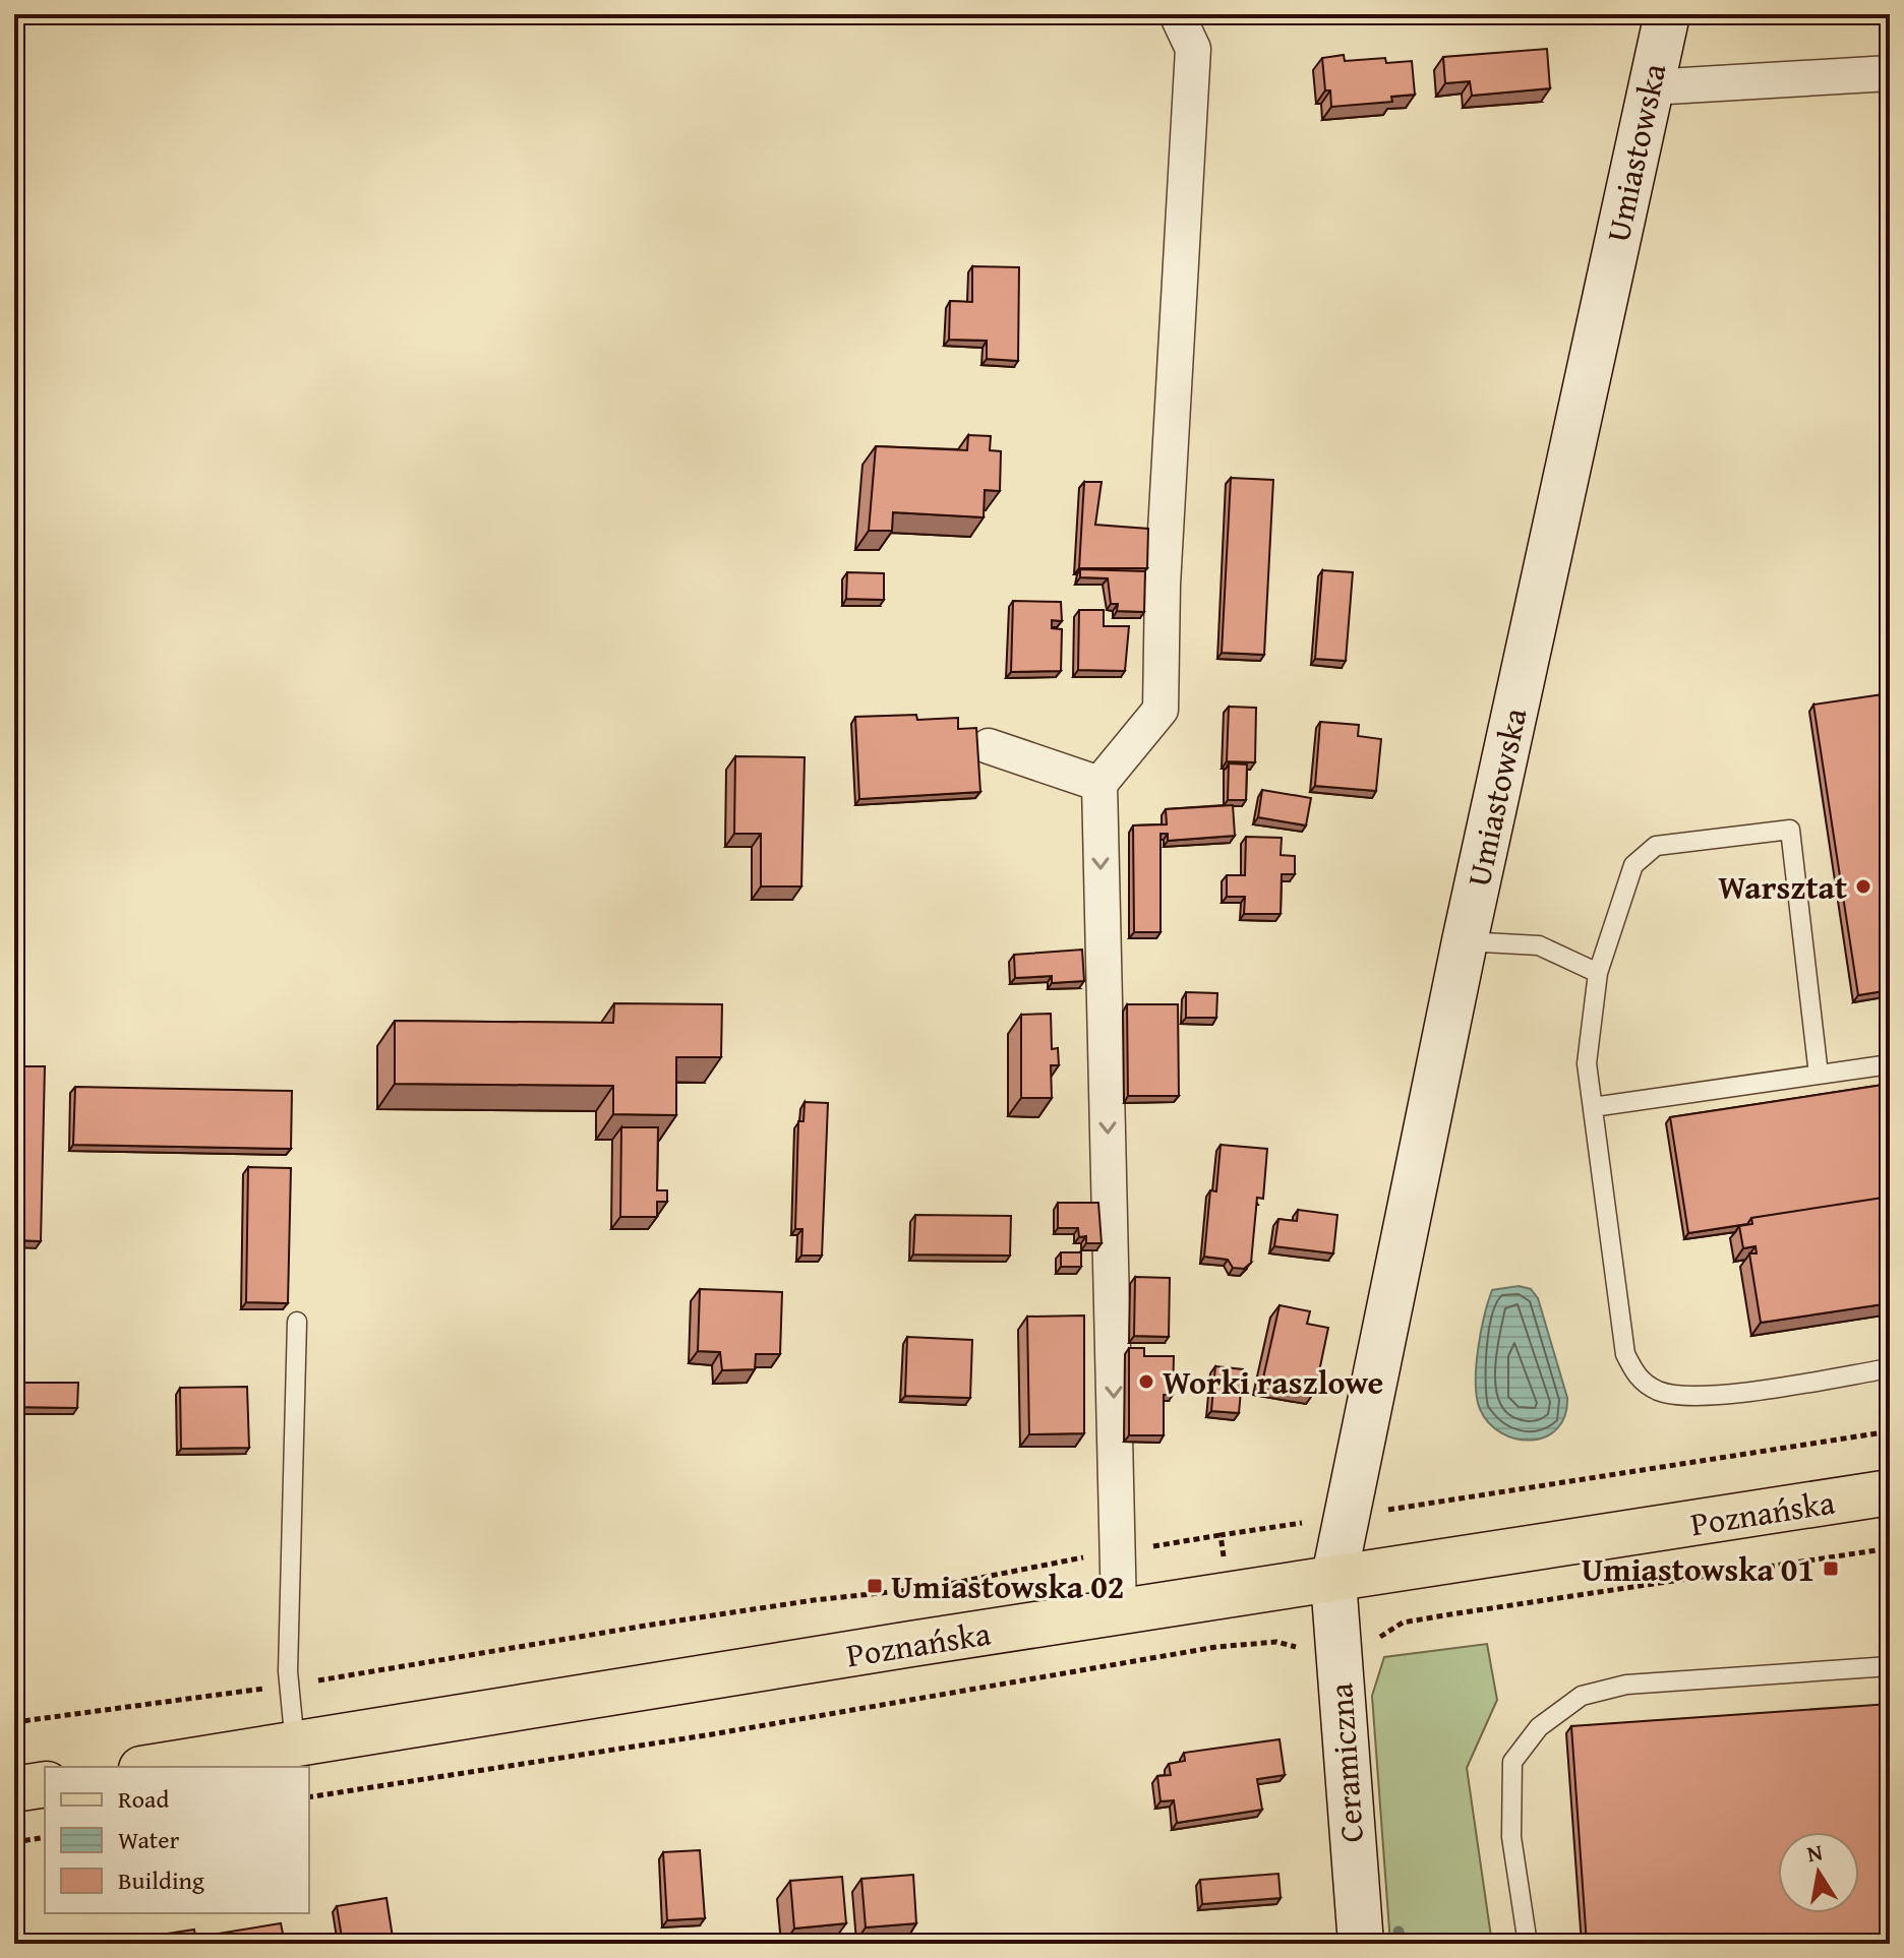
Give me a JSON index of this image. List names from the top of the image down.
{
  "streets": {
    "main road": ["Umiastowska", "Poznańska", "Ceramiczna"]
  },
  "crossings": [
    ["Umiastowska", "Poznańska"],
    ["Umiastowska", "Ceramiczna"],
    ["Poznańska", "Ceramiczna"]
  ],
  "places": {
    "other": ["Warsztat", "Worki raszlowe"],
    "transit": ["Umiastowska 01", "Umiastowska 02"]
  },
  "legend": ["Road", "Water", "Building"],
  "north": "top"
}
